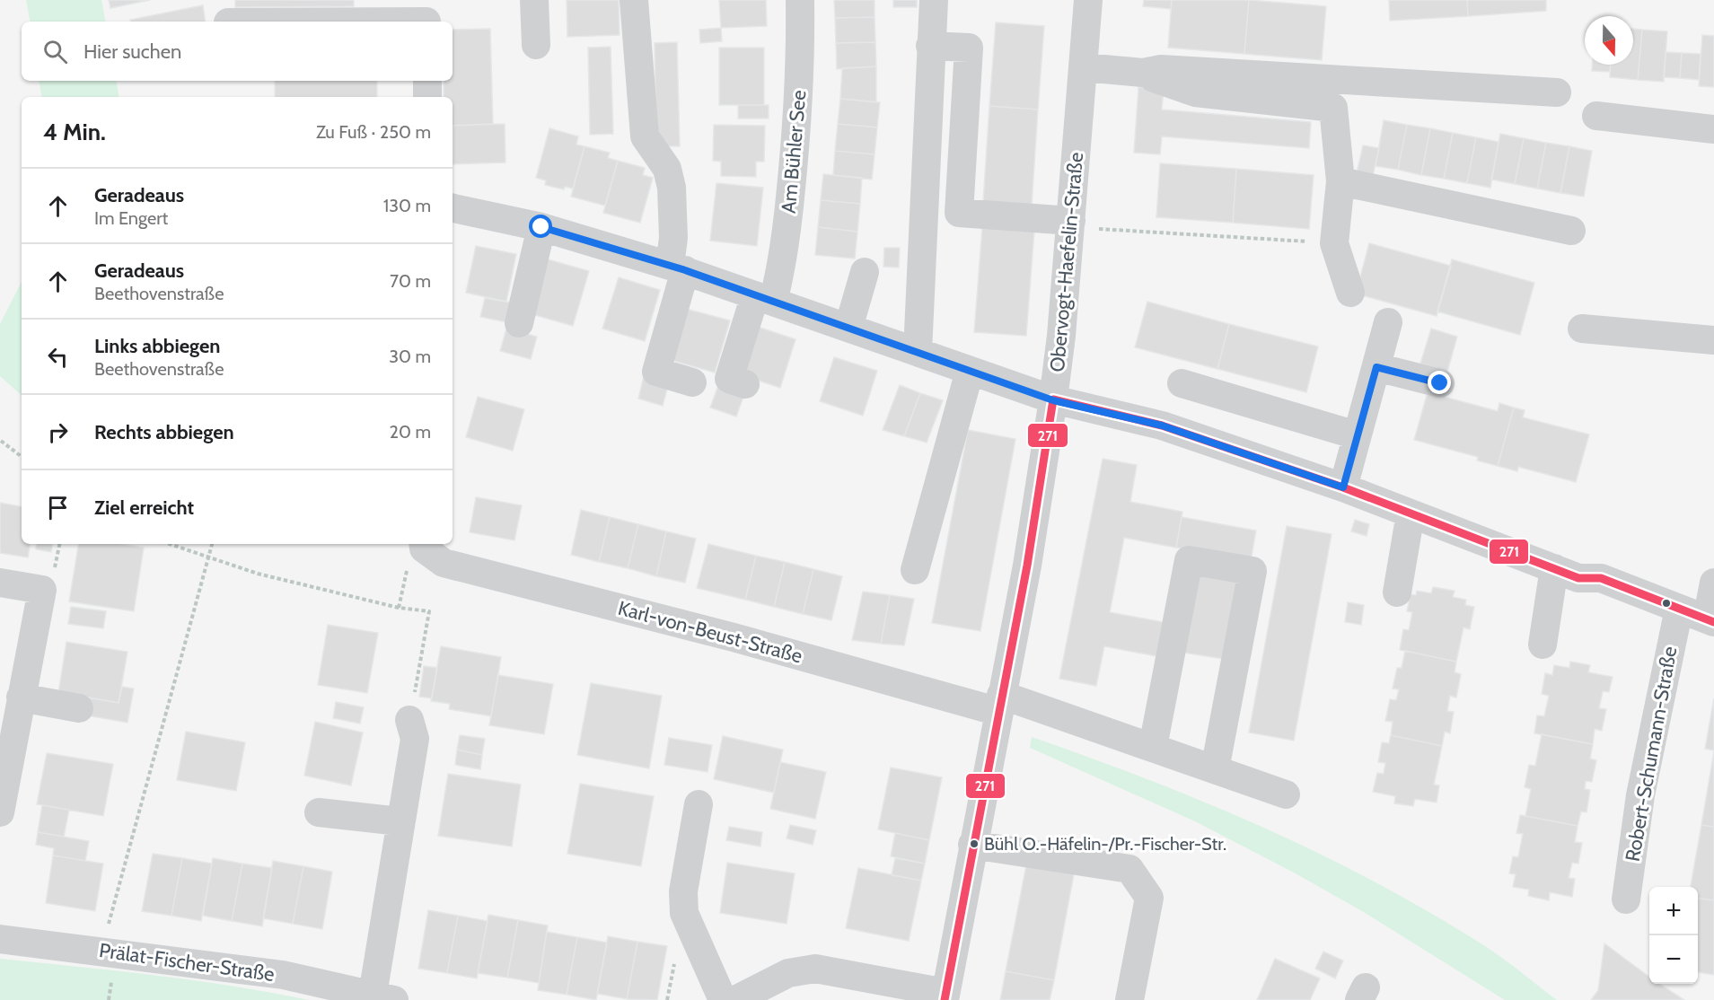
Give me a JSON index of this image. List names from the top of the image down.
{
  "streets": {
    "street": [
      "Am Bühler See",
      "Obervogt-Haefelin-Straße",
      "Karl-von-Beust-Straße",
      "Robert-Schumann-Straße",
      "Prälat-Fischer-Straße"
    ]
  },
  "crossings": [
    ["Obervogt-Haefelin-Straße", "Karl-von-Beust-Straße"]
  ],
  "places": ["Bühl O.-Häfelin-/Pr.-Fischer-Str."],
  "lines": ["transit line 271"],
  "north": "bottom",
  "page": {
    "search": "Hier suchen",
    "heading": ["4 Min.", "Zu Fuß · 250 m"],
    "list": [
      ["Geradeaus", "Im Engert", "130 m"],
      ["Geradeaus", "Beethovenstraße", "70 m"],
      ["Links abbiegen", "Beethovenstraße", "30 m"],
      ["Rechts abbiegen", "20 m"],
      "Ziel erreicht"
    ],
    "map_buttons": ["+", "−"]
  }
}
